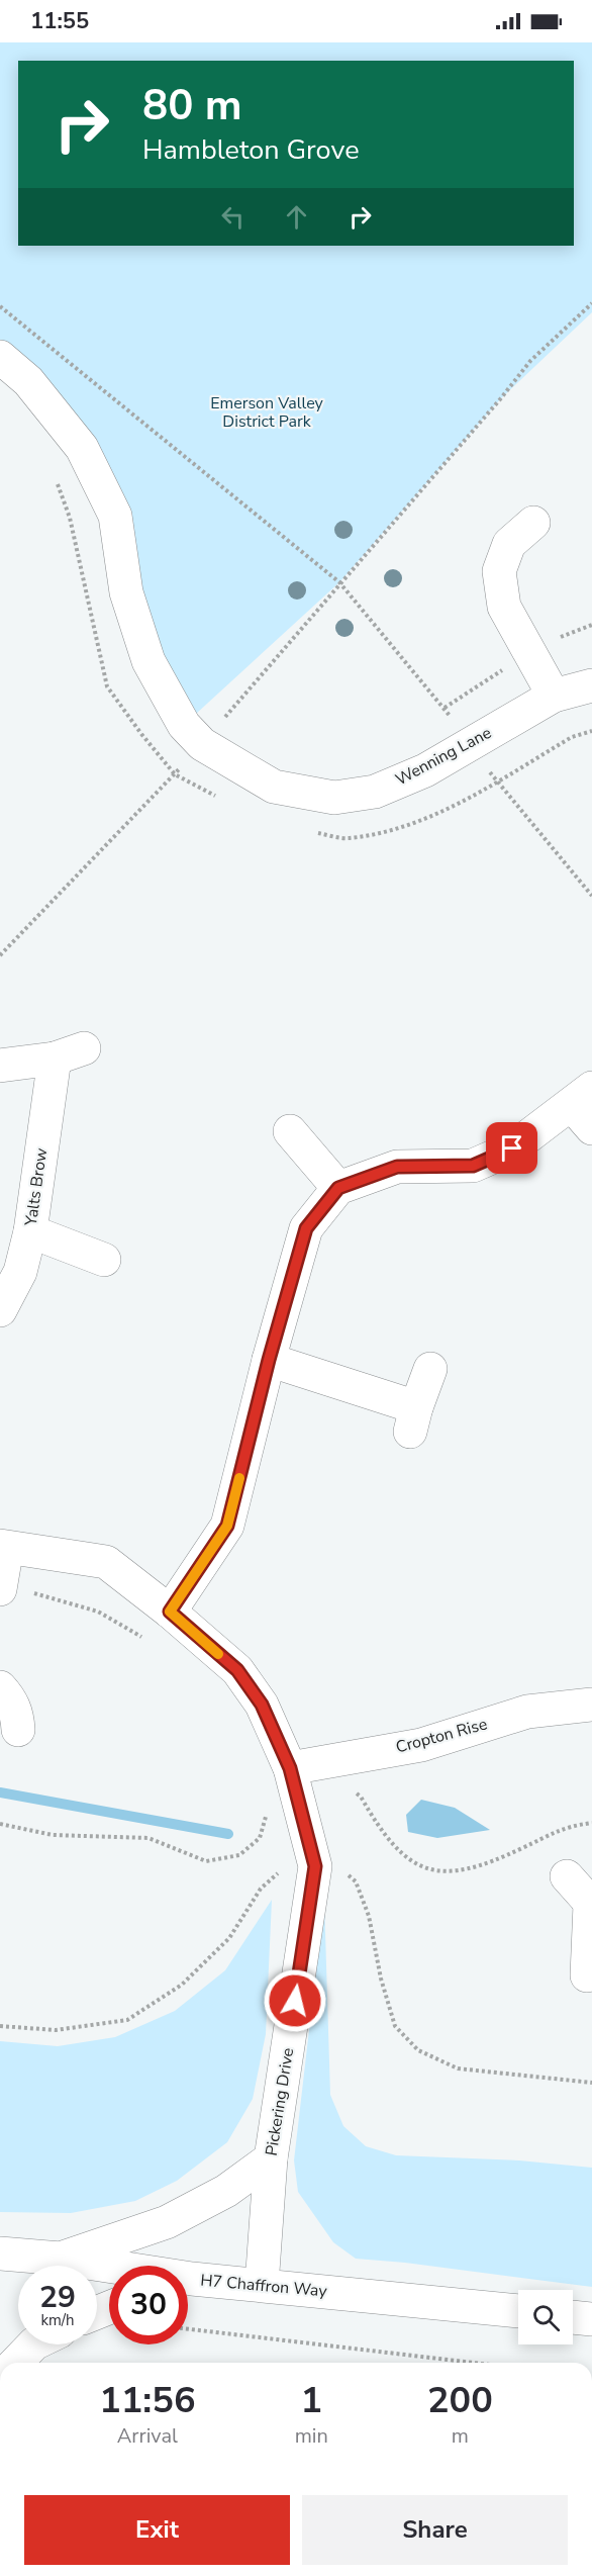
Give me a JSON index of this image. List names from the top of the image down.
{
  "streets": {
    "street": [
      "Wenning Lane",
      "Yalts Brow",
      "Cropton Rise",
      "Pickering Drive",
      "H7 Chaffron Way"
    ]
  },
  "crossings": [
    ["Cropton Rise", "Pickering Drive"],
    ["Pickering Drive", "H7 Chaffron Way"]
  ],
  "parks": ["Emerson Valley District Park"],
  "page": {
    "status": "11:55",
    "turn": ["80 m", "Hambleton Grove"],
    "speed": "29 km/h",
    "limit": "30",
    "eta": [
      "11:56",
      "Arrival",
      "1",
      "min",
      "200",
      "m"
    ],
    "buttons": ["Exit", "Share"]
  }
}
